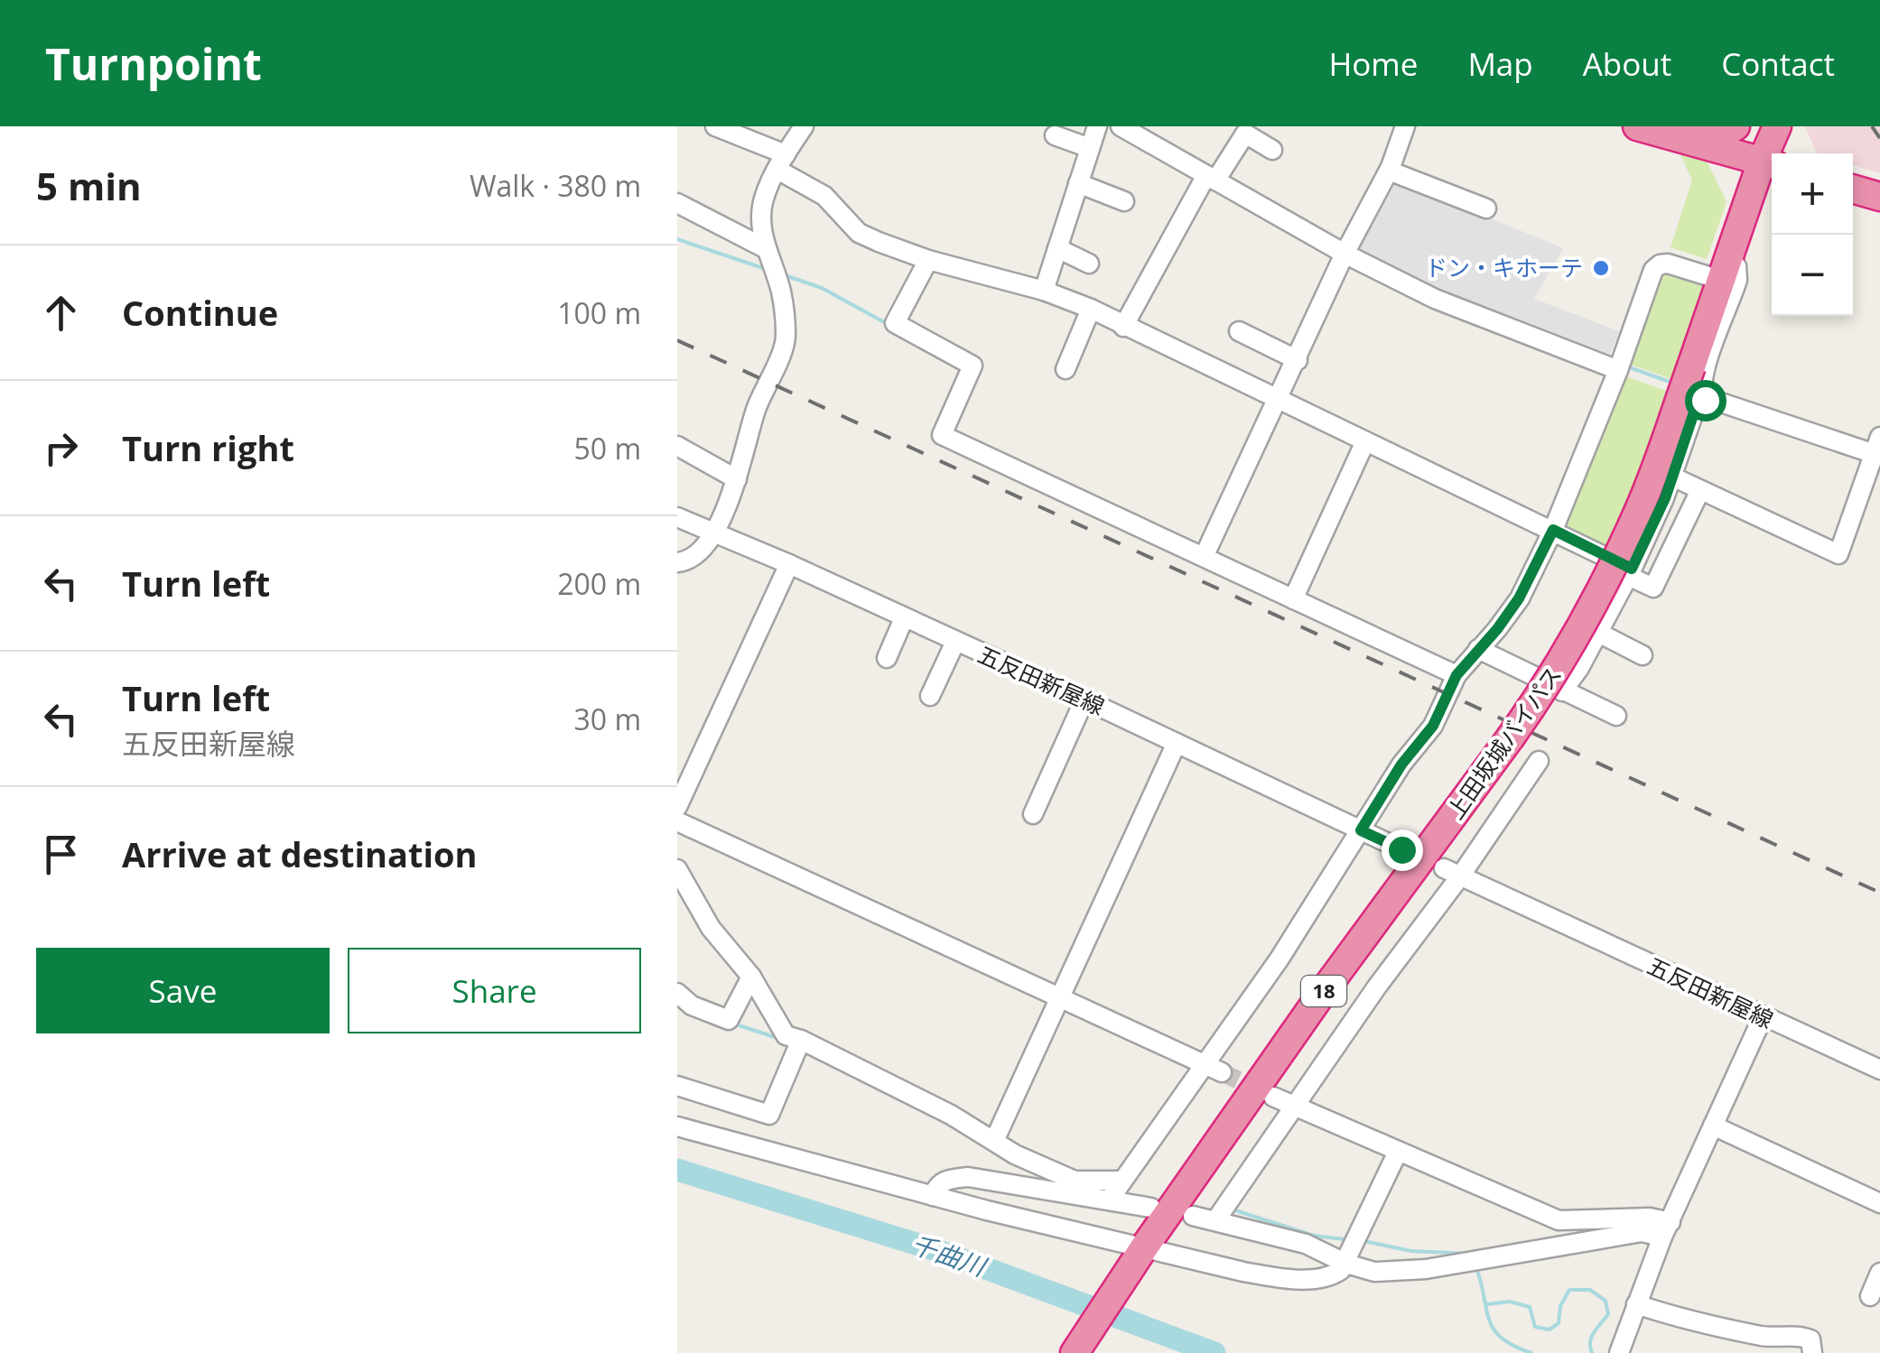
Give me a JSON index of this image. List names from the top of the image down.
{
  "streets": {
    "highway": ["上田坂城バイパス", "18"],
    "street": ["五反田新屋線"]
  },
  "crossings": [
    ["上田坂城バイパス", "18"]
  ],
  "water": ["千曲川"],
  "places": ["ドン・キホーテ"],
  "page": {
    "header": "Turnpoint",
    "nav": [
      "Home",
      "Map",
      "About",
      "Contact"
    ],
    "heading": ["5 min", "Walk · 380 m"],
    "map_buttons": ["+", "−"],
    "list": [
      ["Continue", "100 m"],
      ["Turn right", "50 m"],
      ["Turn left", "200 m"],
      ["Turn left", "五反田新屋線", "30 m"],
      "Arrive at destination"
    ],
    "buttons": ["Save", "Share"]
  }
}
